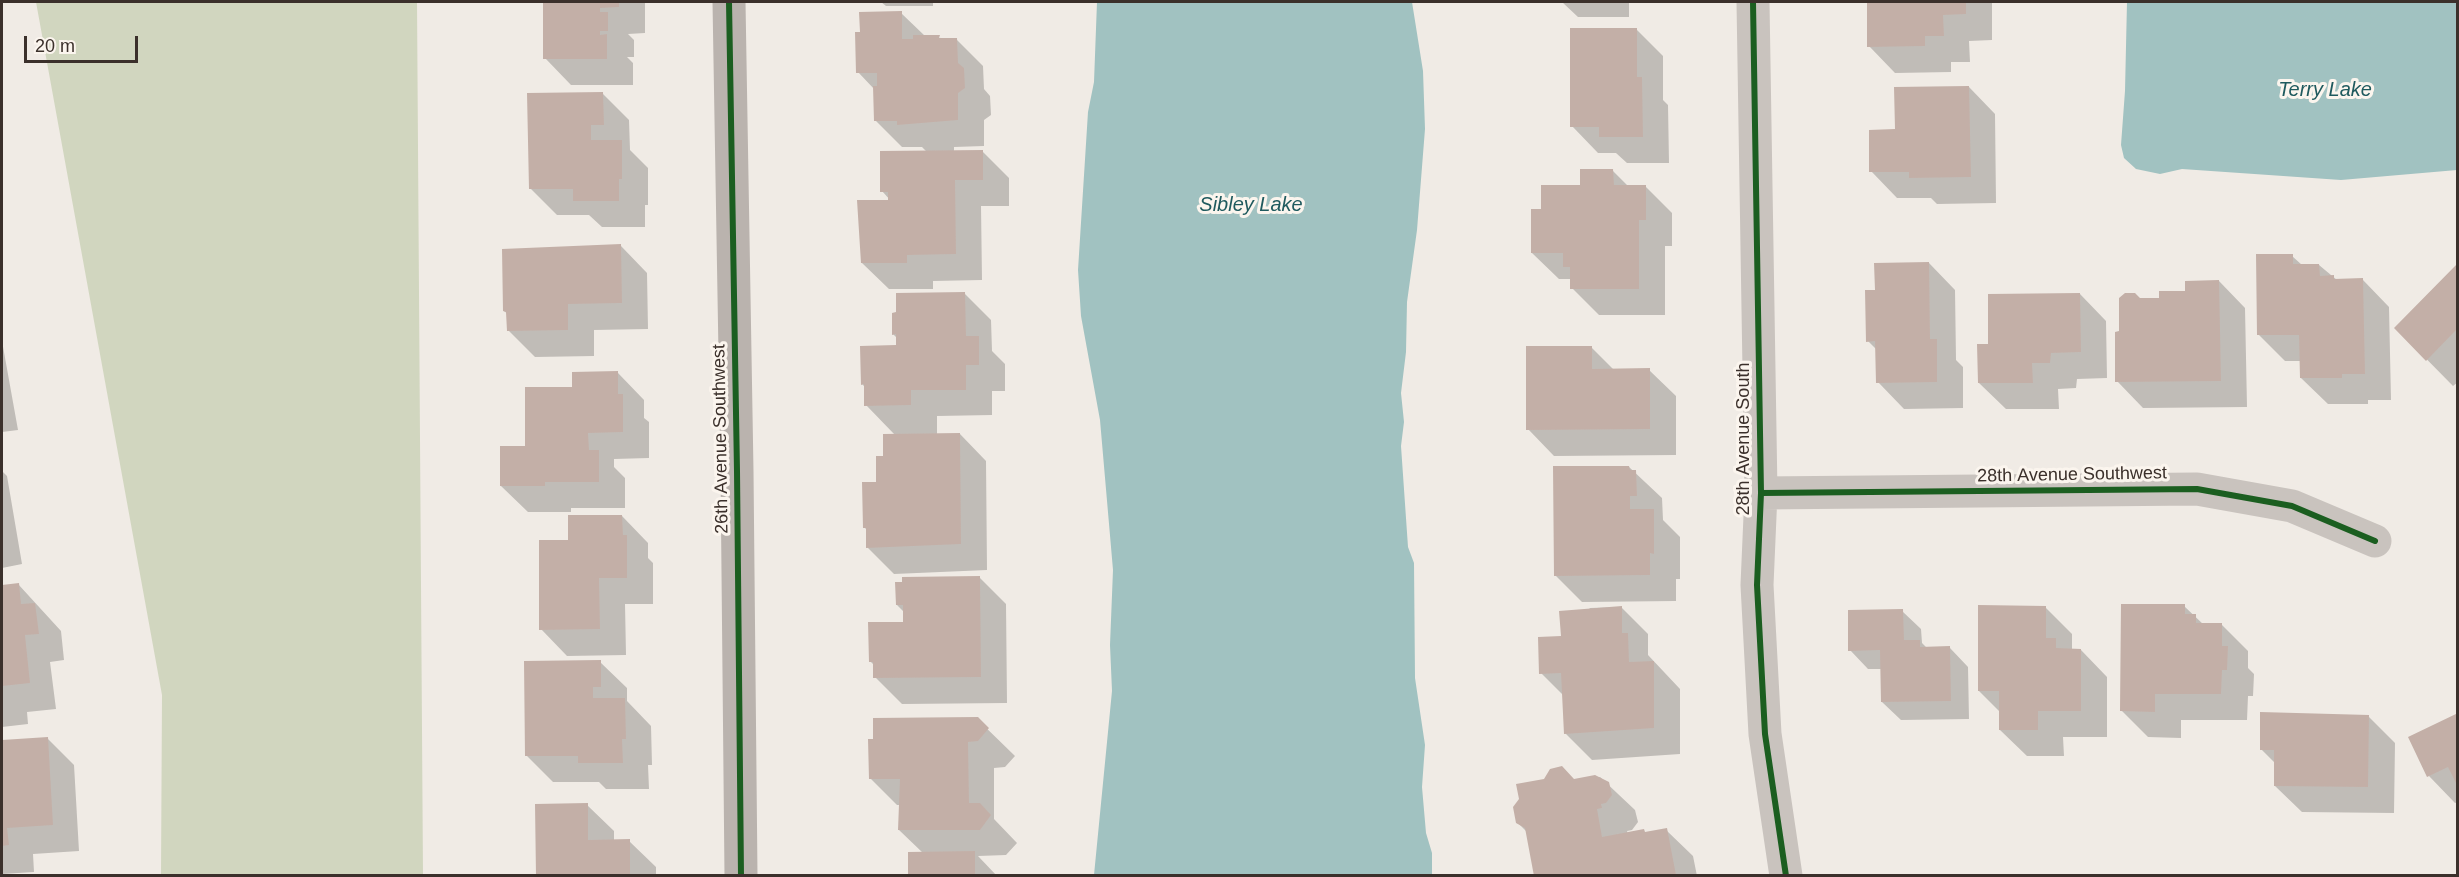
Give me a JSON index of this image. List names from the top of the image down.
{
  "streets": {
    "street": ["26th Avenue Southwest", "28th Avenue South", "28th Avenue Southwest"]
  },
  "crossings": [
    ["28th Avenue South", "28th Avenue Southwest"]
  ],
  "water": ["Terry Lake", "Sibley Lake"],
  "scale_bar": "20 m"
}
